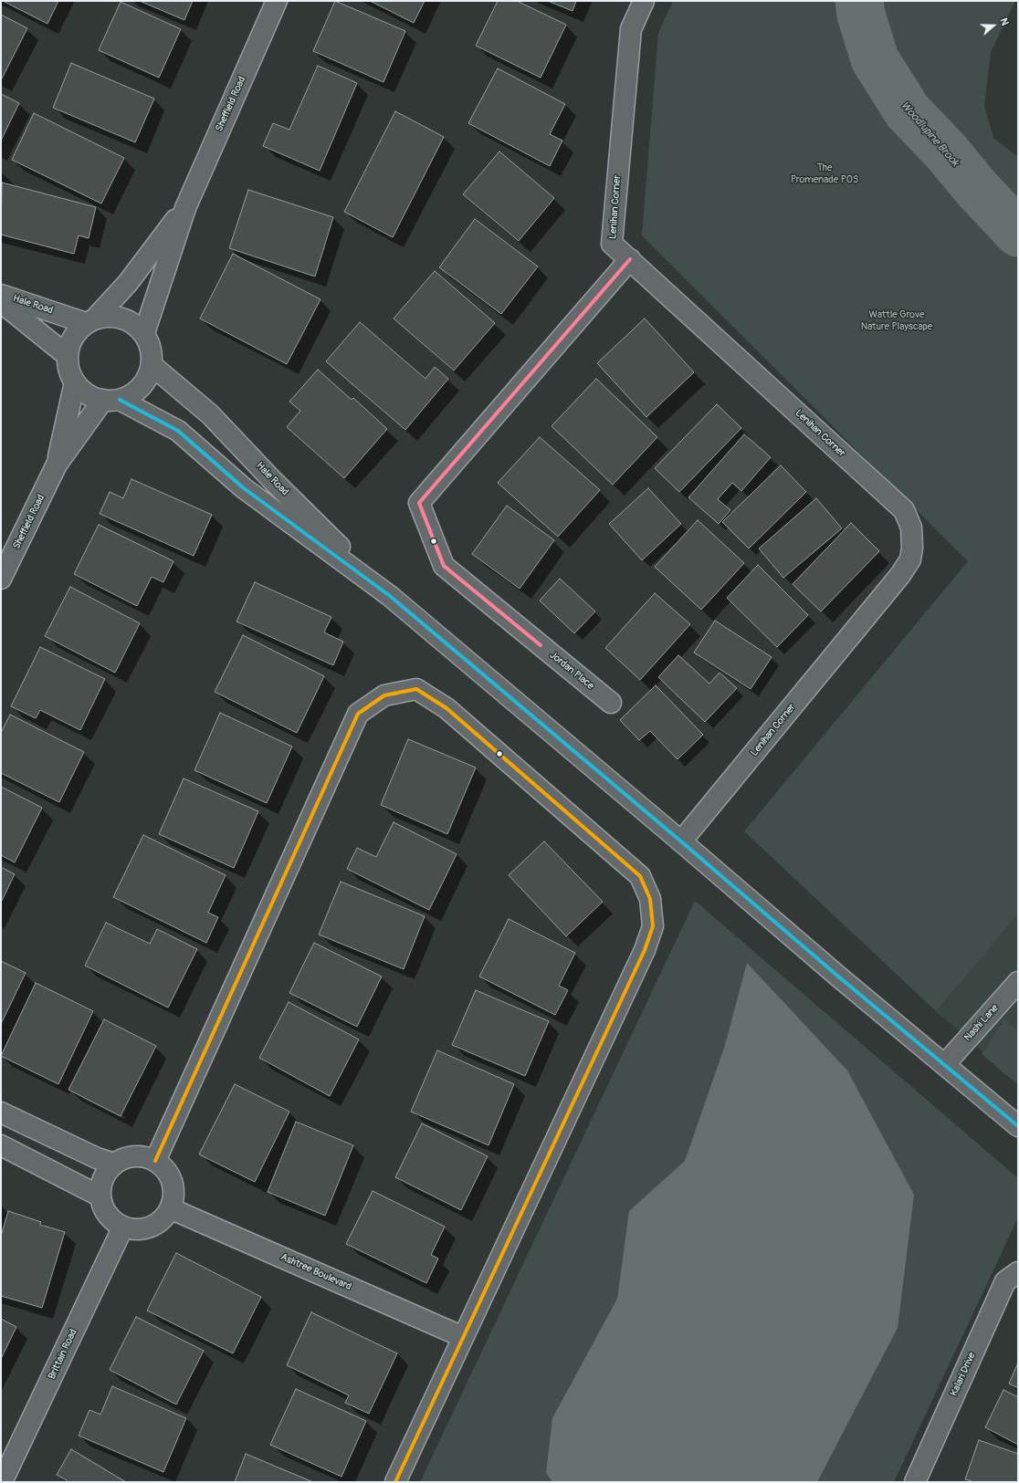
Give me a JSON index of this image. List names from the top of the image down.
{
  "streets": {
    "street": [
      "Sheffield Road",
      "Lenihan Corner",
      "Hale Road",
      "Jordan Place",
      "Nashi Lane",
      "Ashtree Boulevard",
      "Brittain Road",
      "Kalari Drive"
    ]
  },
  "crossings": [
    ["Sheffield Road", "Hale Road"],
    ["Lenihan Corner", "Hale Road"],
    ["Lenihan Corner", "Jordan Place"],
    ["Hale Road", "Nashi Lane"],
    ["Ashtree Boulevard", "Brittain Road"]
  ],
  "water": ["Woodlupine Brook"],
  "parks": ["The Promenade POS", "Wattle Grove Nature Playscape"],
  "north": "right"
}
